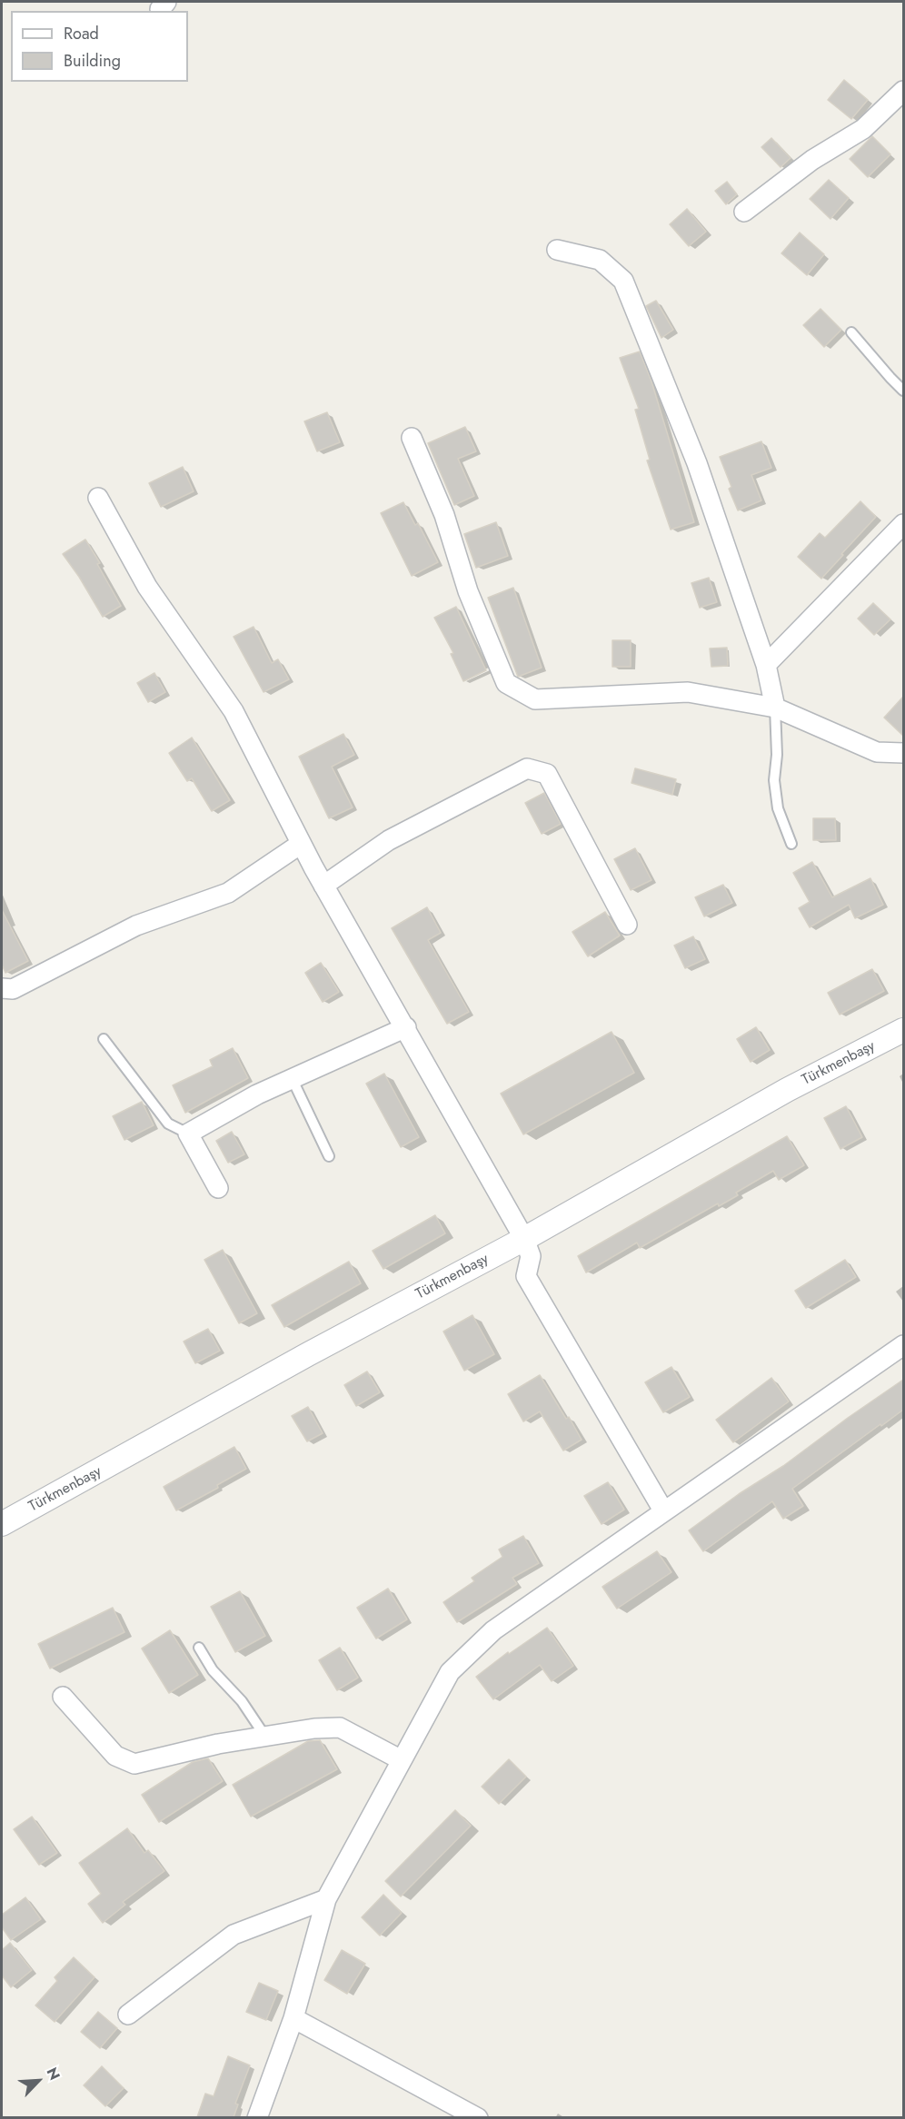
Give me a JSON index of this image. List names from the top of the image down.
{
  "streets": {
    "street": ["Türkmenbaşy"]
  },
  "legend": ["Road", "Building"],
  "north": "top right"
}
